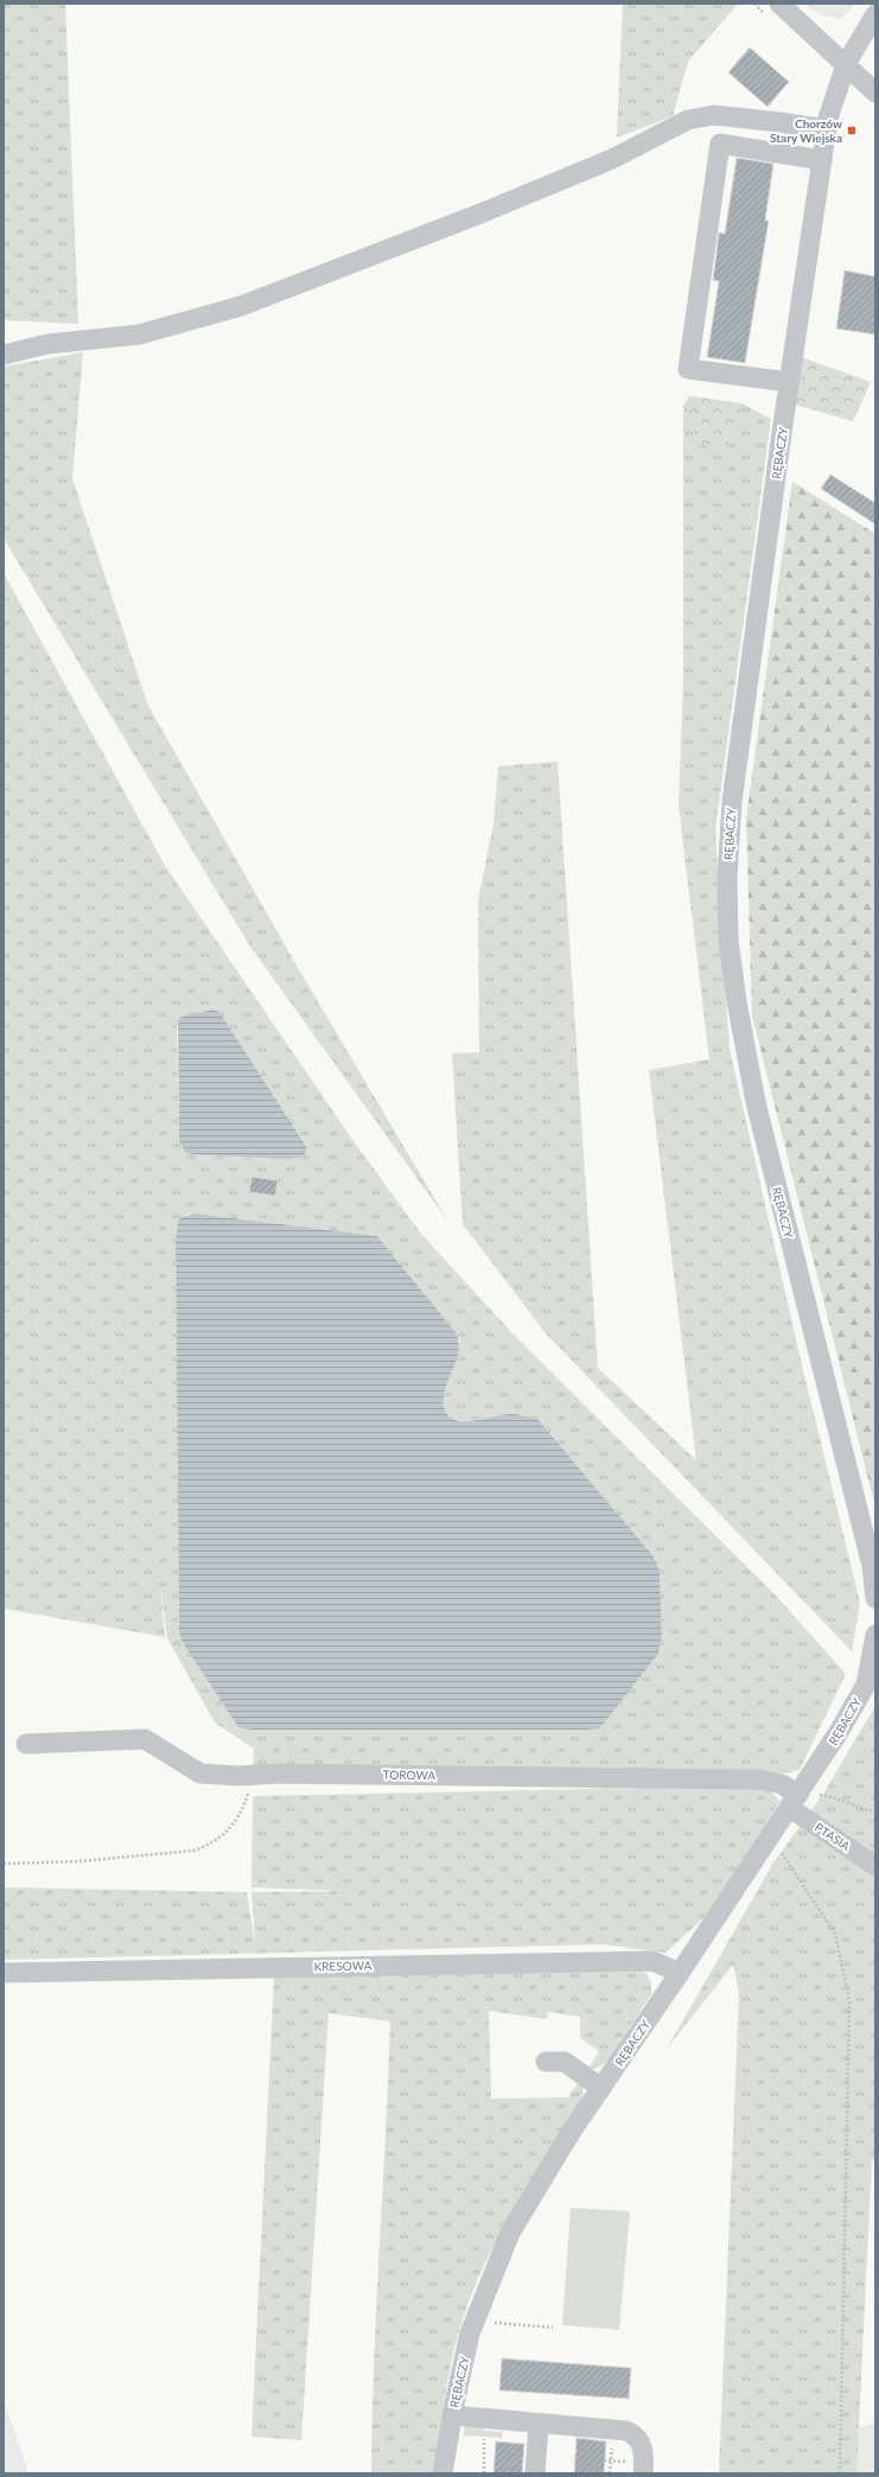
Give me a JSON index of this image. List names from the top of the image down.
{
  "streets": {
    "street": [
      "RĘBACZY",
      "TOROWA",
      "PTASIA",
      "KRESOWA"
    ]
  },
  "crossings": [
    ["RĘBACZY", "TOROWA"],
    ["RĘBACZY", "PTASIA"],
    ["RĘBACZY", "KRESOWA"],
    ["TOROWA", "PTASIA"]
  ],
  "places": {
    "transit": ["Chorzów Stary Wiejska"]
  }
}
